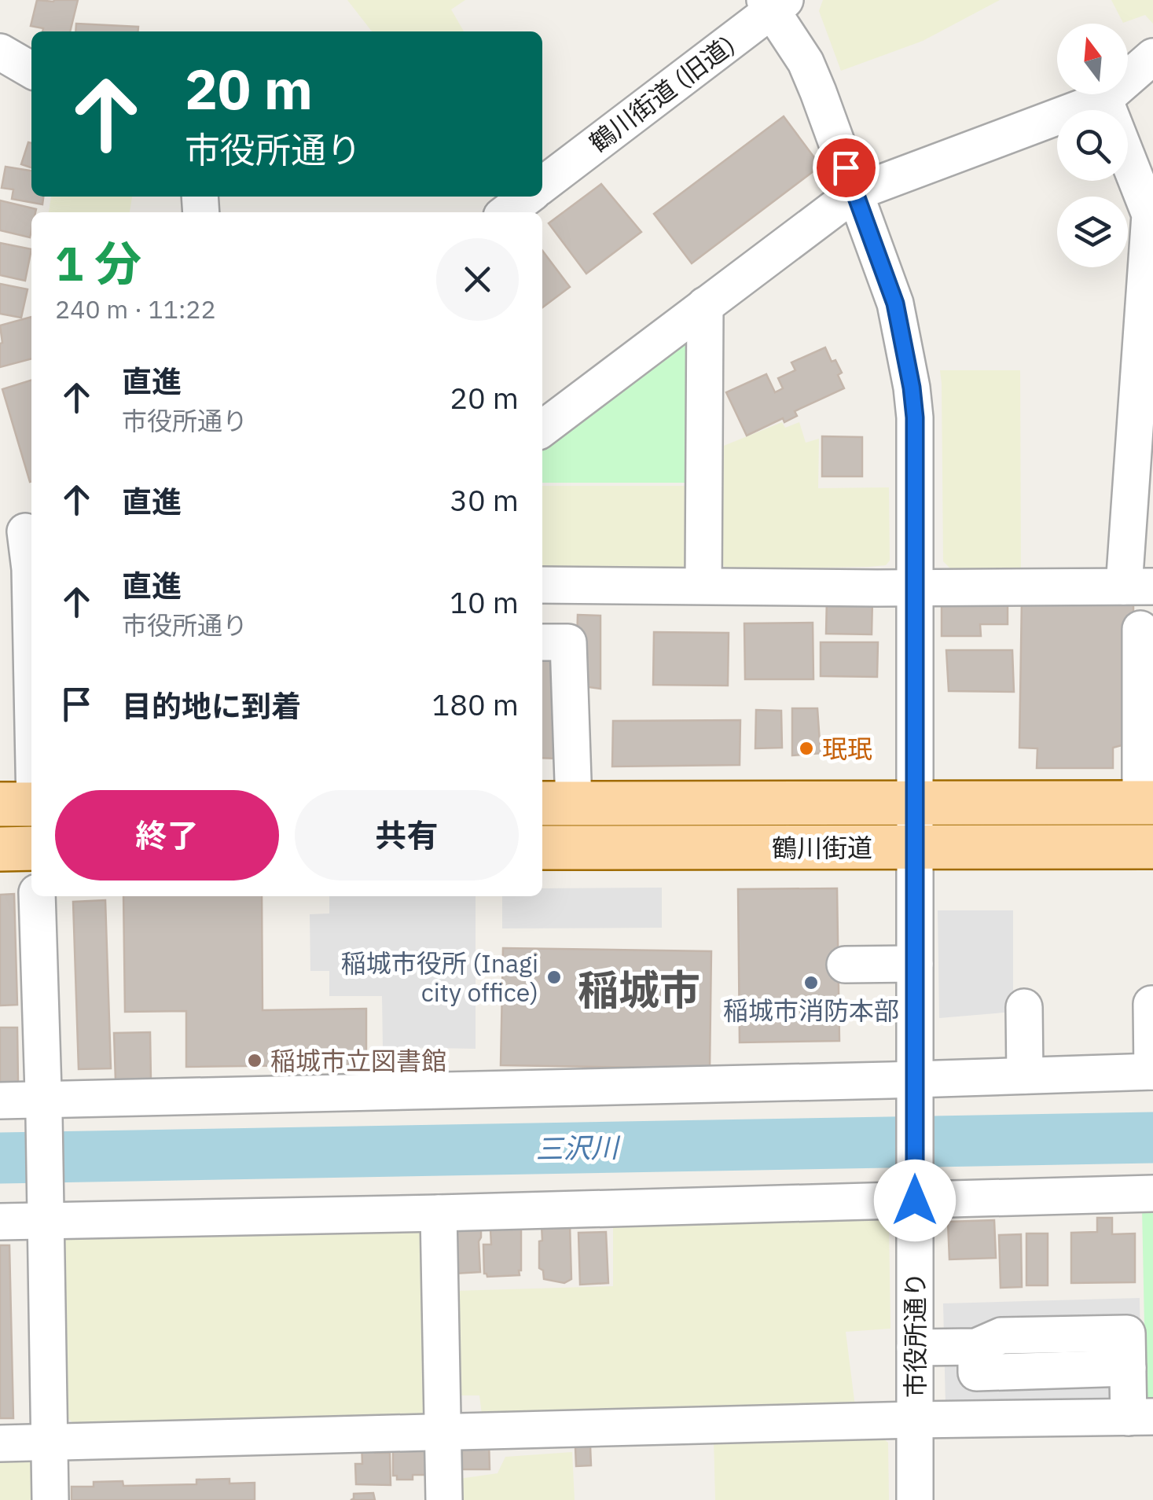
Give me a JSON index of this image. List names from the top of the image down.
{
  "streets": {
    "main road": ["鶴川街道"],
    "street": ["鶴川街道 (旧道)", "市役所通り"]
  },
  "districts": ["稲城市"],
  "water": ["三沢川"],
  "places": [
    "珉珉",
    "稲城市役所 (Inagi city office)",
    "稲城市消防本部",
    "稲城市立図書館"
  ],
  "north": "top",
  "page": {
    "turn": ["20 m", "市役所通り"],
    "heading": ["1 分", "240 m · 11:22"],
    "list": [
      {
        "name": "直進",
        "note": "市役所通り",
        "value": "20 m"
      },
      {
        "name": "直進",
        "value": "30 m"
      },
      {
        "name": "直進",
        "note": "市役所通り",
        "value": "10 m"
      },
      {
        "name": "目的地に到着",
        "value": "180 m"
      }
    ],
    "buttons": ["終了", "共有"]
  }
}
